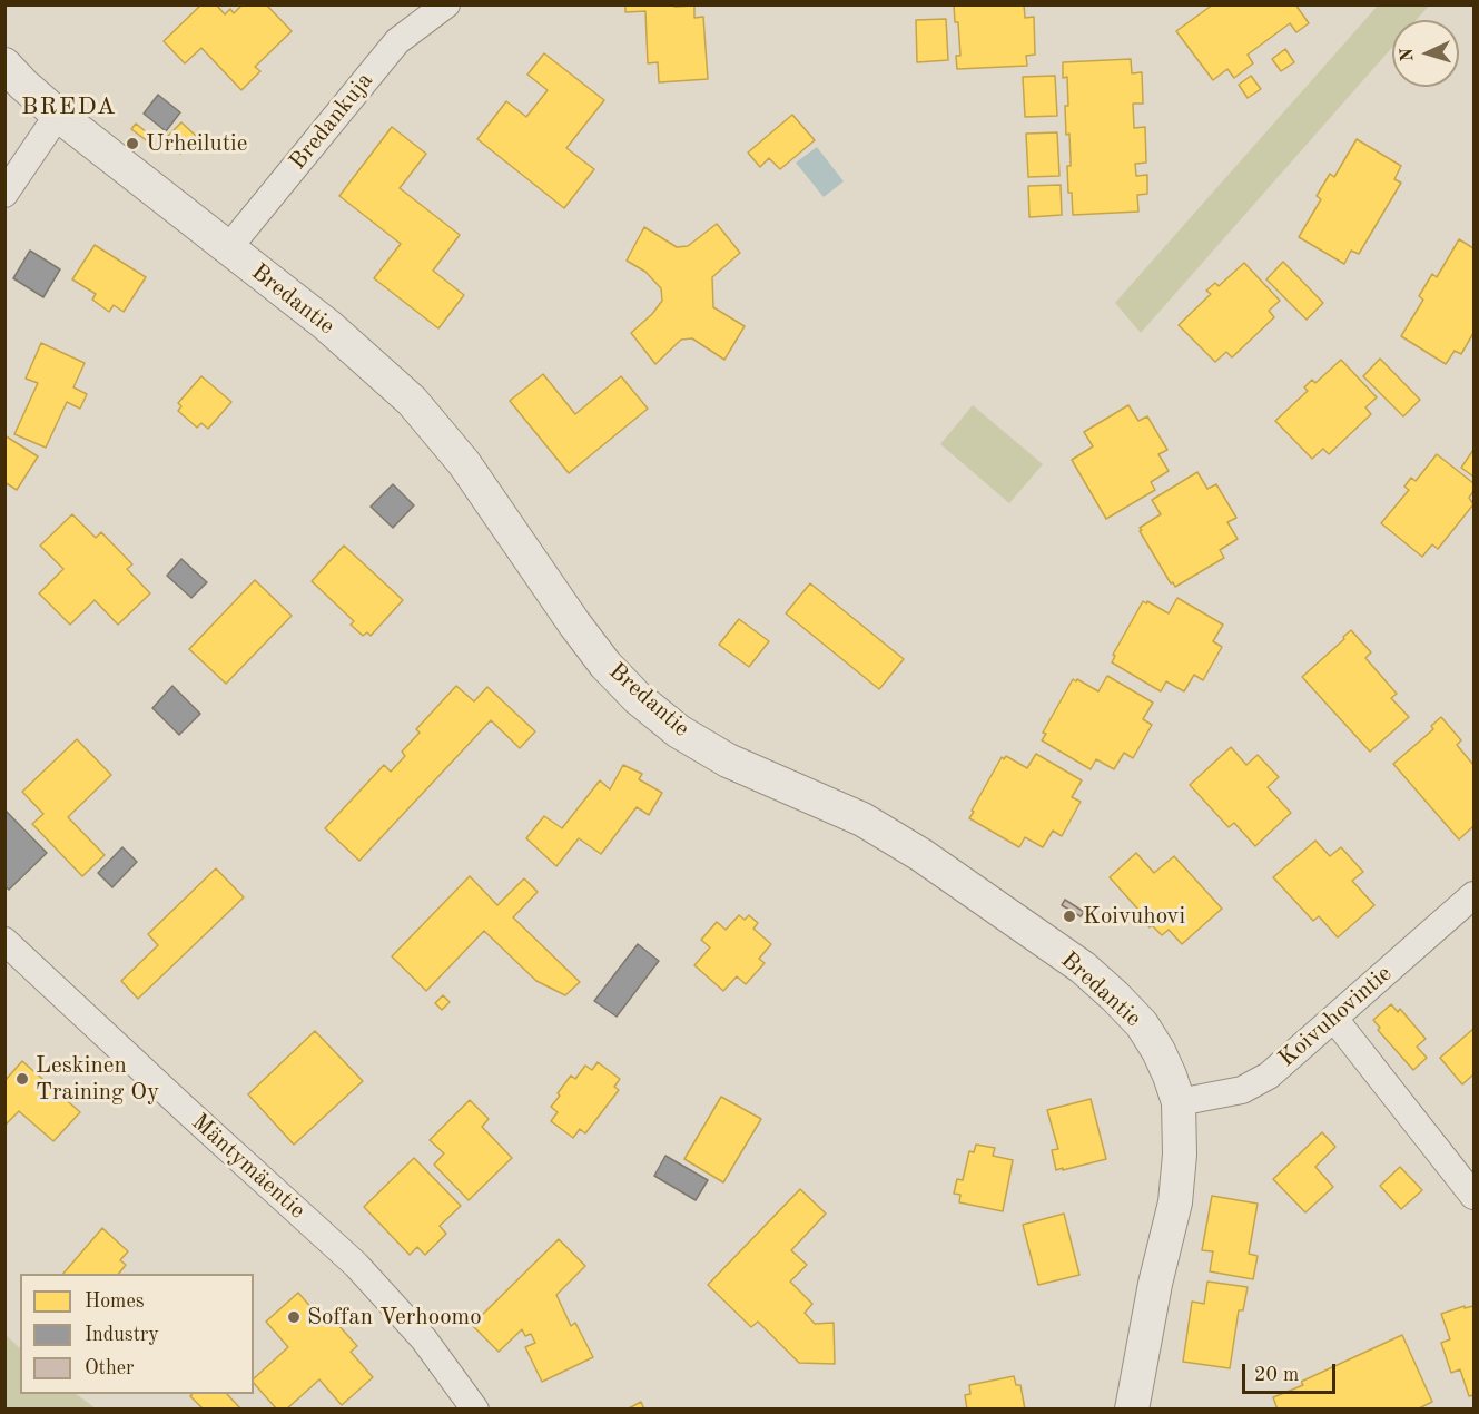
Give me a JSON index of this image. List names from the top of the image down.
{
  "streets": {
    "street": [
      "Bredankuja",
      "Bredantie",
      "Koivuhovintie",
      "Mäntymäentie"
    ]
  },
  "crossings": [
    ["Bredankuja", "Bredantie"],
    ["Bredantie", "Koivuhovintie"]
  ],
  "districts": ["BREDA"],
  "places": [
    "Urheilutie",
    "Koivuhovi",
    "Leskinen Training Oy",
    "Soffan Verhoomo"
  ],
  "legend": ["Homes", "Industry", "Other"],
  "scale_bar": "20 m",
  "north": "left"
}
